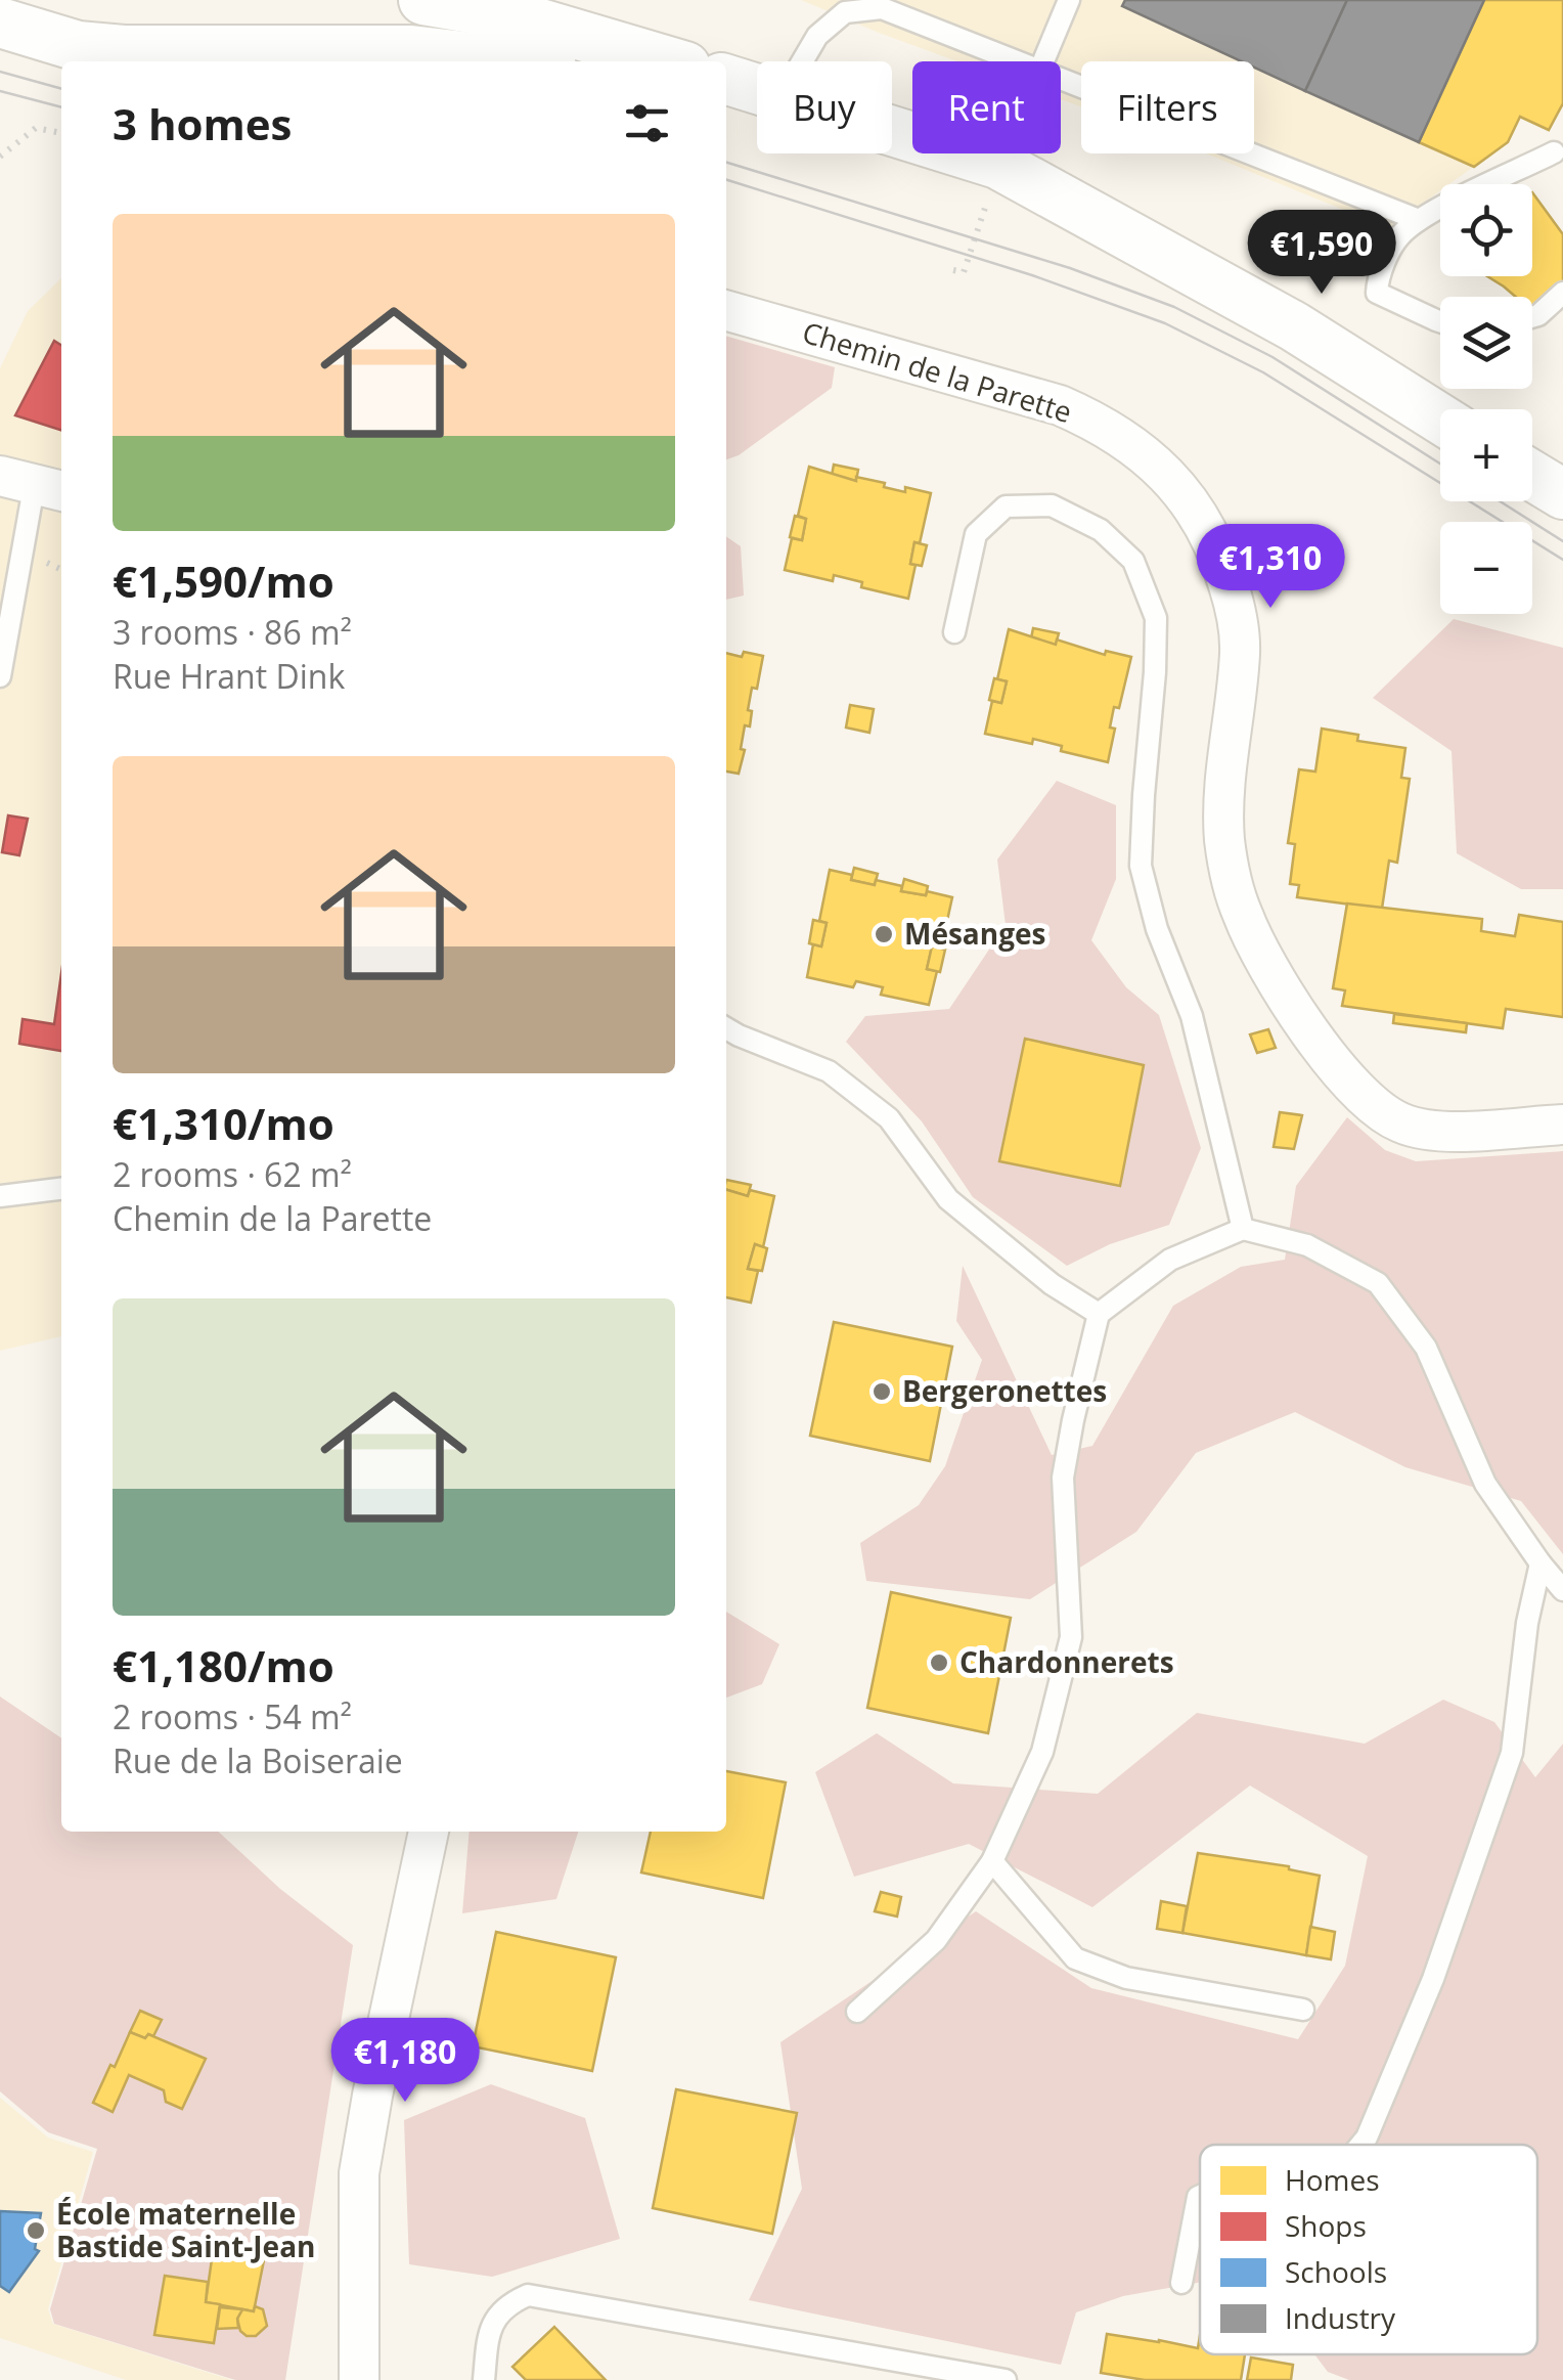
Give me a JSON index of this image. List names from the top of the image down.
{
  "streets": {
    "street": ["Chemin de la Parette"]
  },
  "places": [
    "Mésanges",
    "Bergeronettes",
    "Chardonnerets",
    "École maternelle Bastide Saint-Jean"
  ],
  "legend": [
    "Homes",
    "Shops",
    "Schools",
    "Industry"
  ],
  "page": {
    "chip": ["Buy", "Rent", "Filters"],
    "heading": "3 homes",
    "map_buttons": ["+", "−"],
    "list": [
      {
        "name": "€1,590/mo",
        "note": "3 rooms · 86 m² · Rue Hrant Dink"
      },
      {
        "name": "€1,310/mo",
        "note": "2 rooms · 62 m² · Chemin de la Parette"
      },
      {
        "name": "€1,180/mo",
        "note": "2 rooms · 54 m² · Rue de la Boiseraie"
      }
    ],
    "price": ["€1,590", "€1,310", "€1,180"]
  }
}
